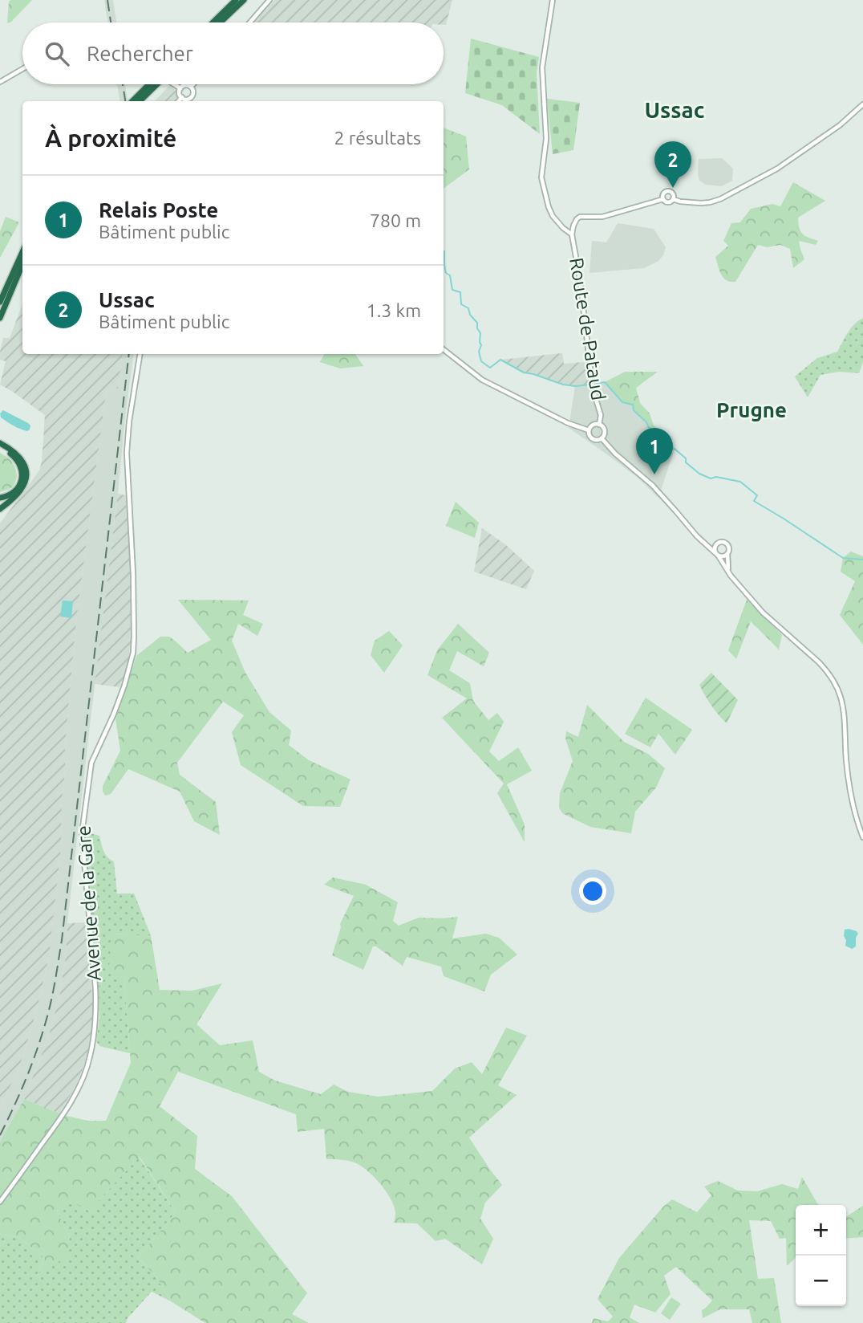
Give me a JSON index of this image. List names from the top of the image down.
{
  "streets": {
    "street": ["Route de Pataud", "Avenue de la Gare"]
  },
  "districts": ["Ussac", "Prugne"],
  "page": {
    "search": "Rechercher",
    "heading": ["À proximité", "2 résultats"],
    "pins": ["2", "1"],
    "list": [
      {
        "mark": "1",
        "name": "Relais Poste",
        "note": "Bâtiment public",
        "value": "780 m"
      },
      {
        "mark": "2",
        "name": "Ussac",
        "note": "Bâtiment public",
        "value": "1.3 km"
      }
    ],
    "map_buttons": ["+", "−"]
  }
}
